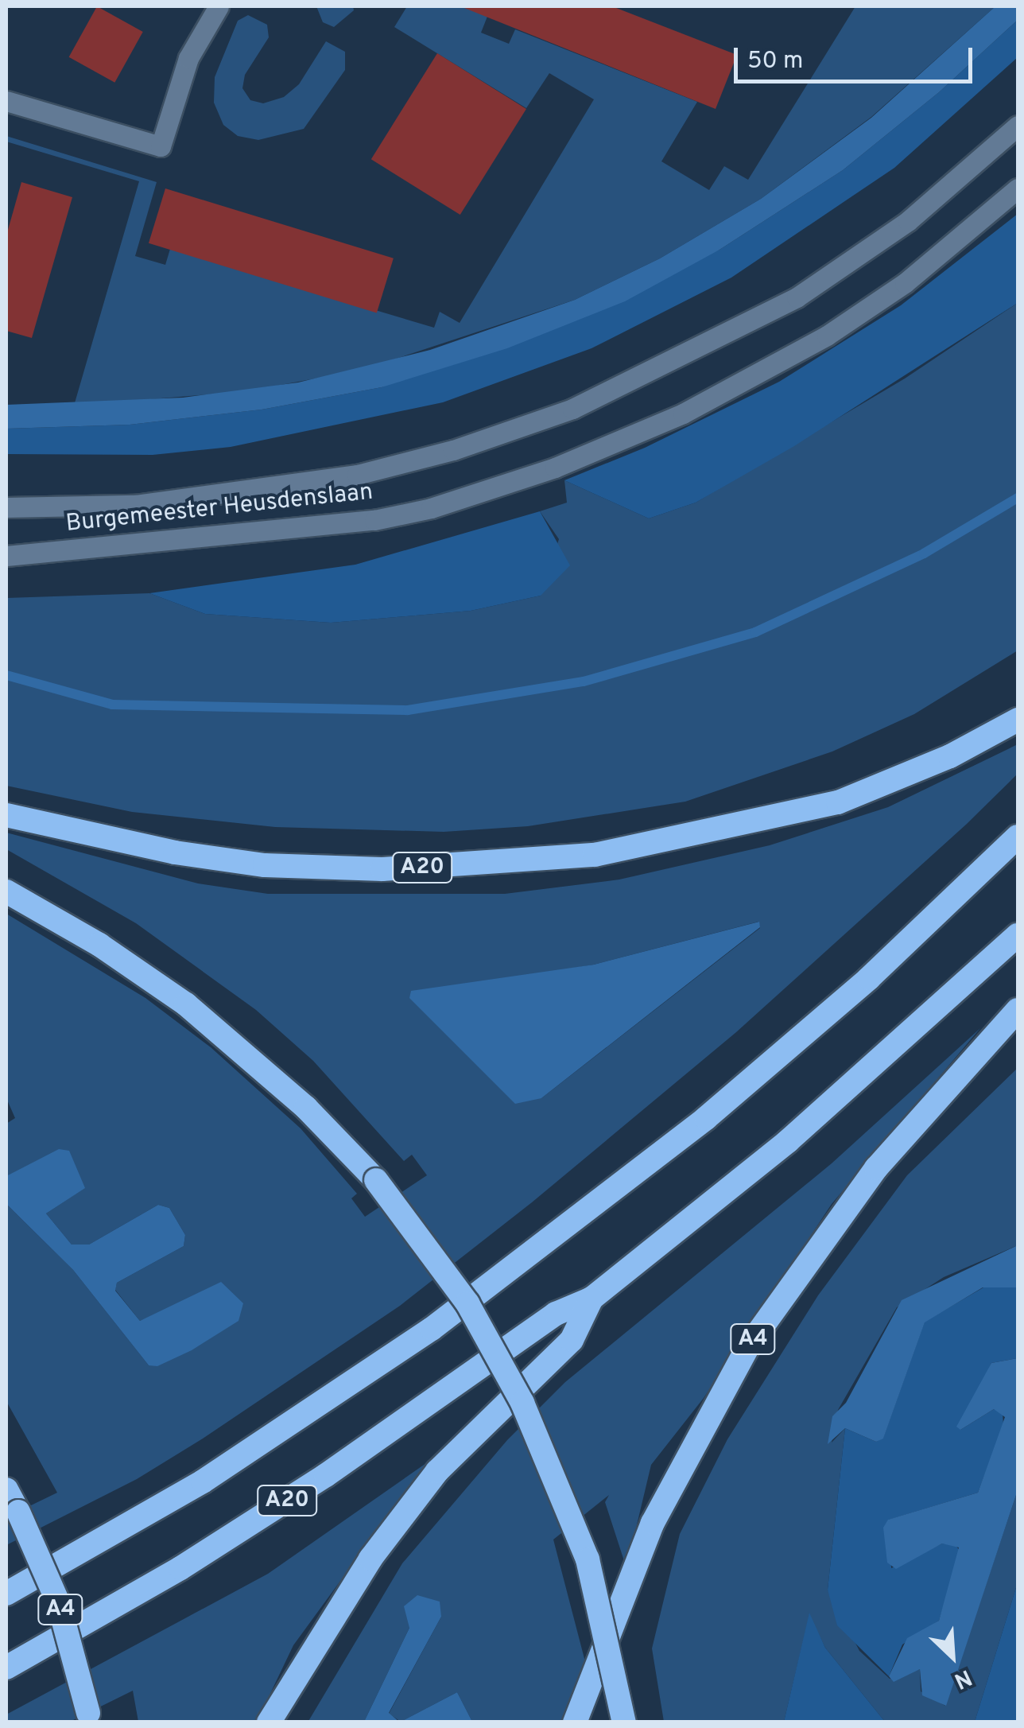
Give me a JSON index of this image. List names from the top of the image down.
{
  "streets": {
    "highway": ["A20", "A4"],
    "main road": ["Burgemeester Heusdenslaan"]
  },
  "scale_bar": "50 m",
  "north": "bottom right"
}
